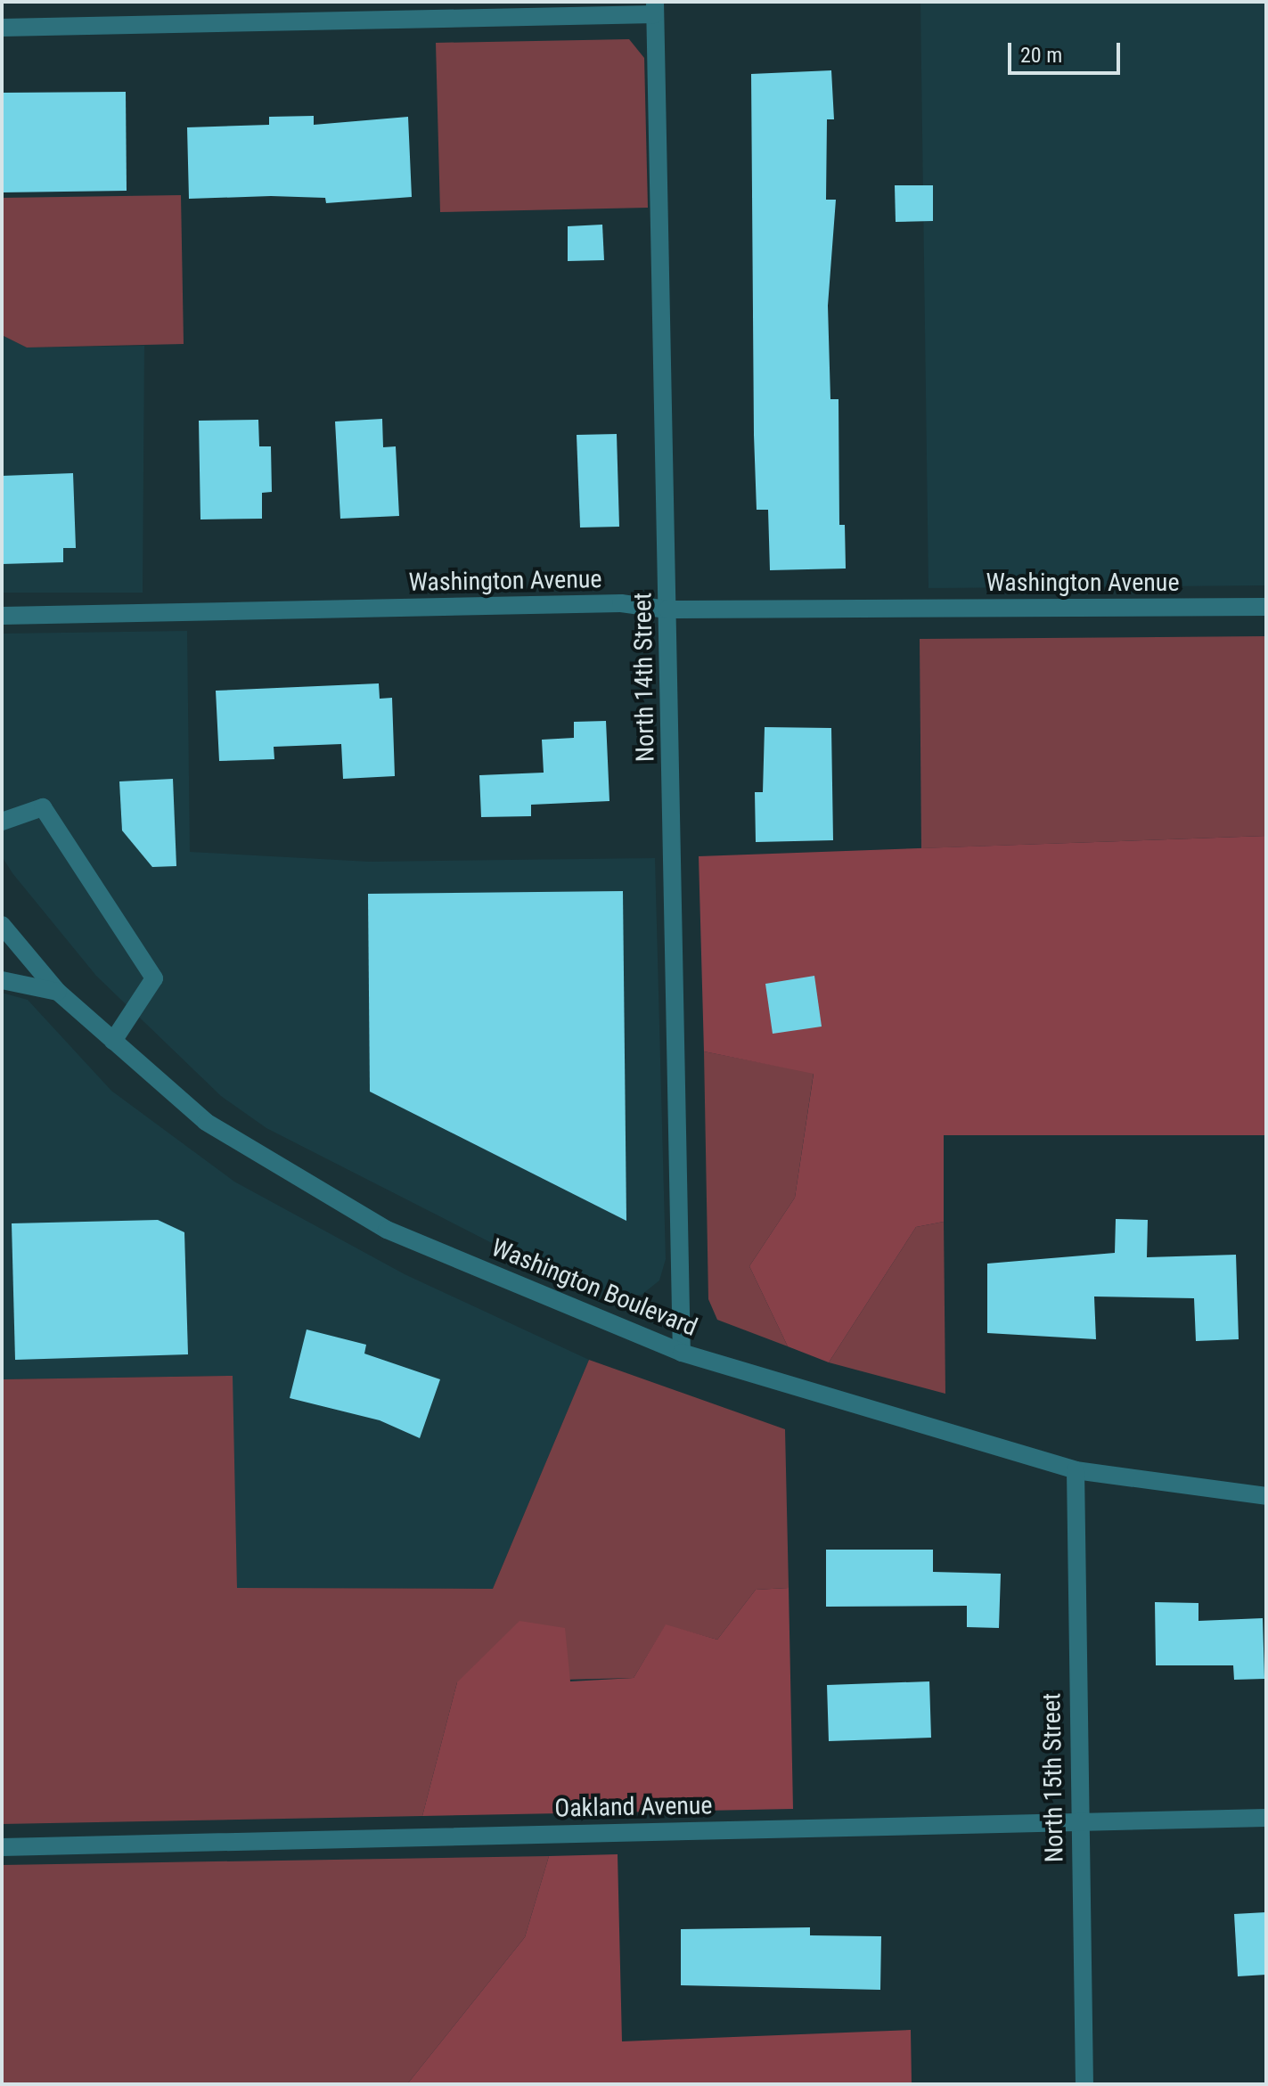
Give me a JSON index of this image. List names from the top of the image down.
{
  "streets": {
    "street": [
      "Washington Avenue",
      "North 14th Street",
      "Washington Boulevard",
      "North 15th Street",
      "Oakland Avenue"
    ]
  },
  "crossings": [
    ["Washington Avenue", "North 14th Street"],
    ["North 14th Street", "Washington Boulevard"],
    ["Washington Boulevard", "North 15th Street"],
    ["North 15th Street", "Oakland Avenue"]
  ],
  "scale_bar": "20 m"
}
